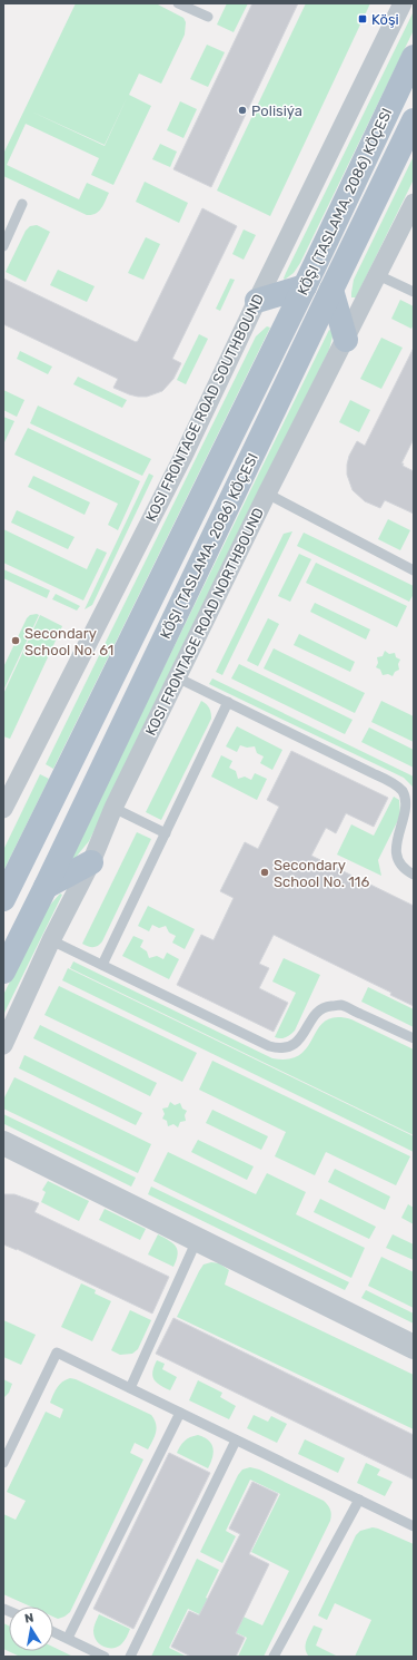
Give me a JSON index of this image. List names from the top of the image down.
{
  "streets": {
    "main road": ["KÖŞI (TASLAMA, 2086) KÖÇESI"],
    "street": ["KOSI FRONTAGE ROAD SOUTHBOUND", "KOSI FRONTAGE ROAD NORTHBOUND"]
  },
  "places": {
    "transit": ["Köşi"],
    "other": ["Polisiýa", "Secondary School No. 61", "Secondary School No. 116"]
  },
  "north": "top"
}
